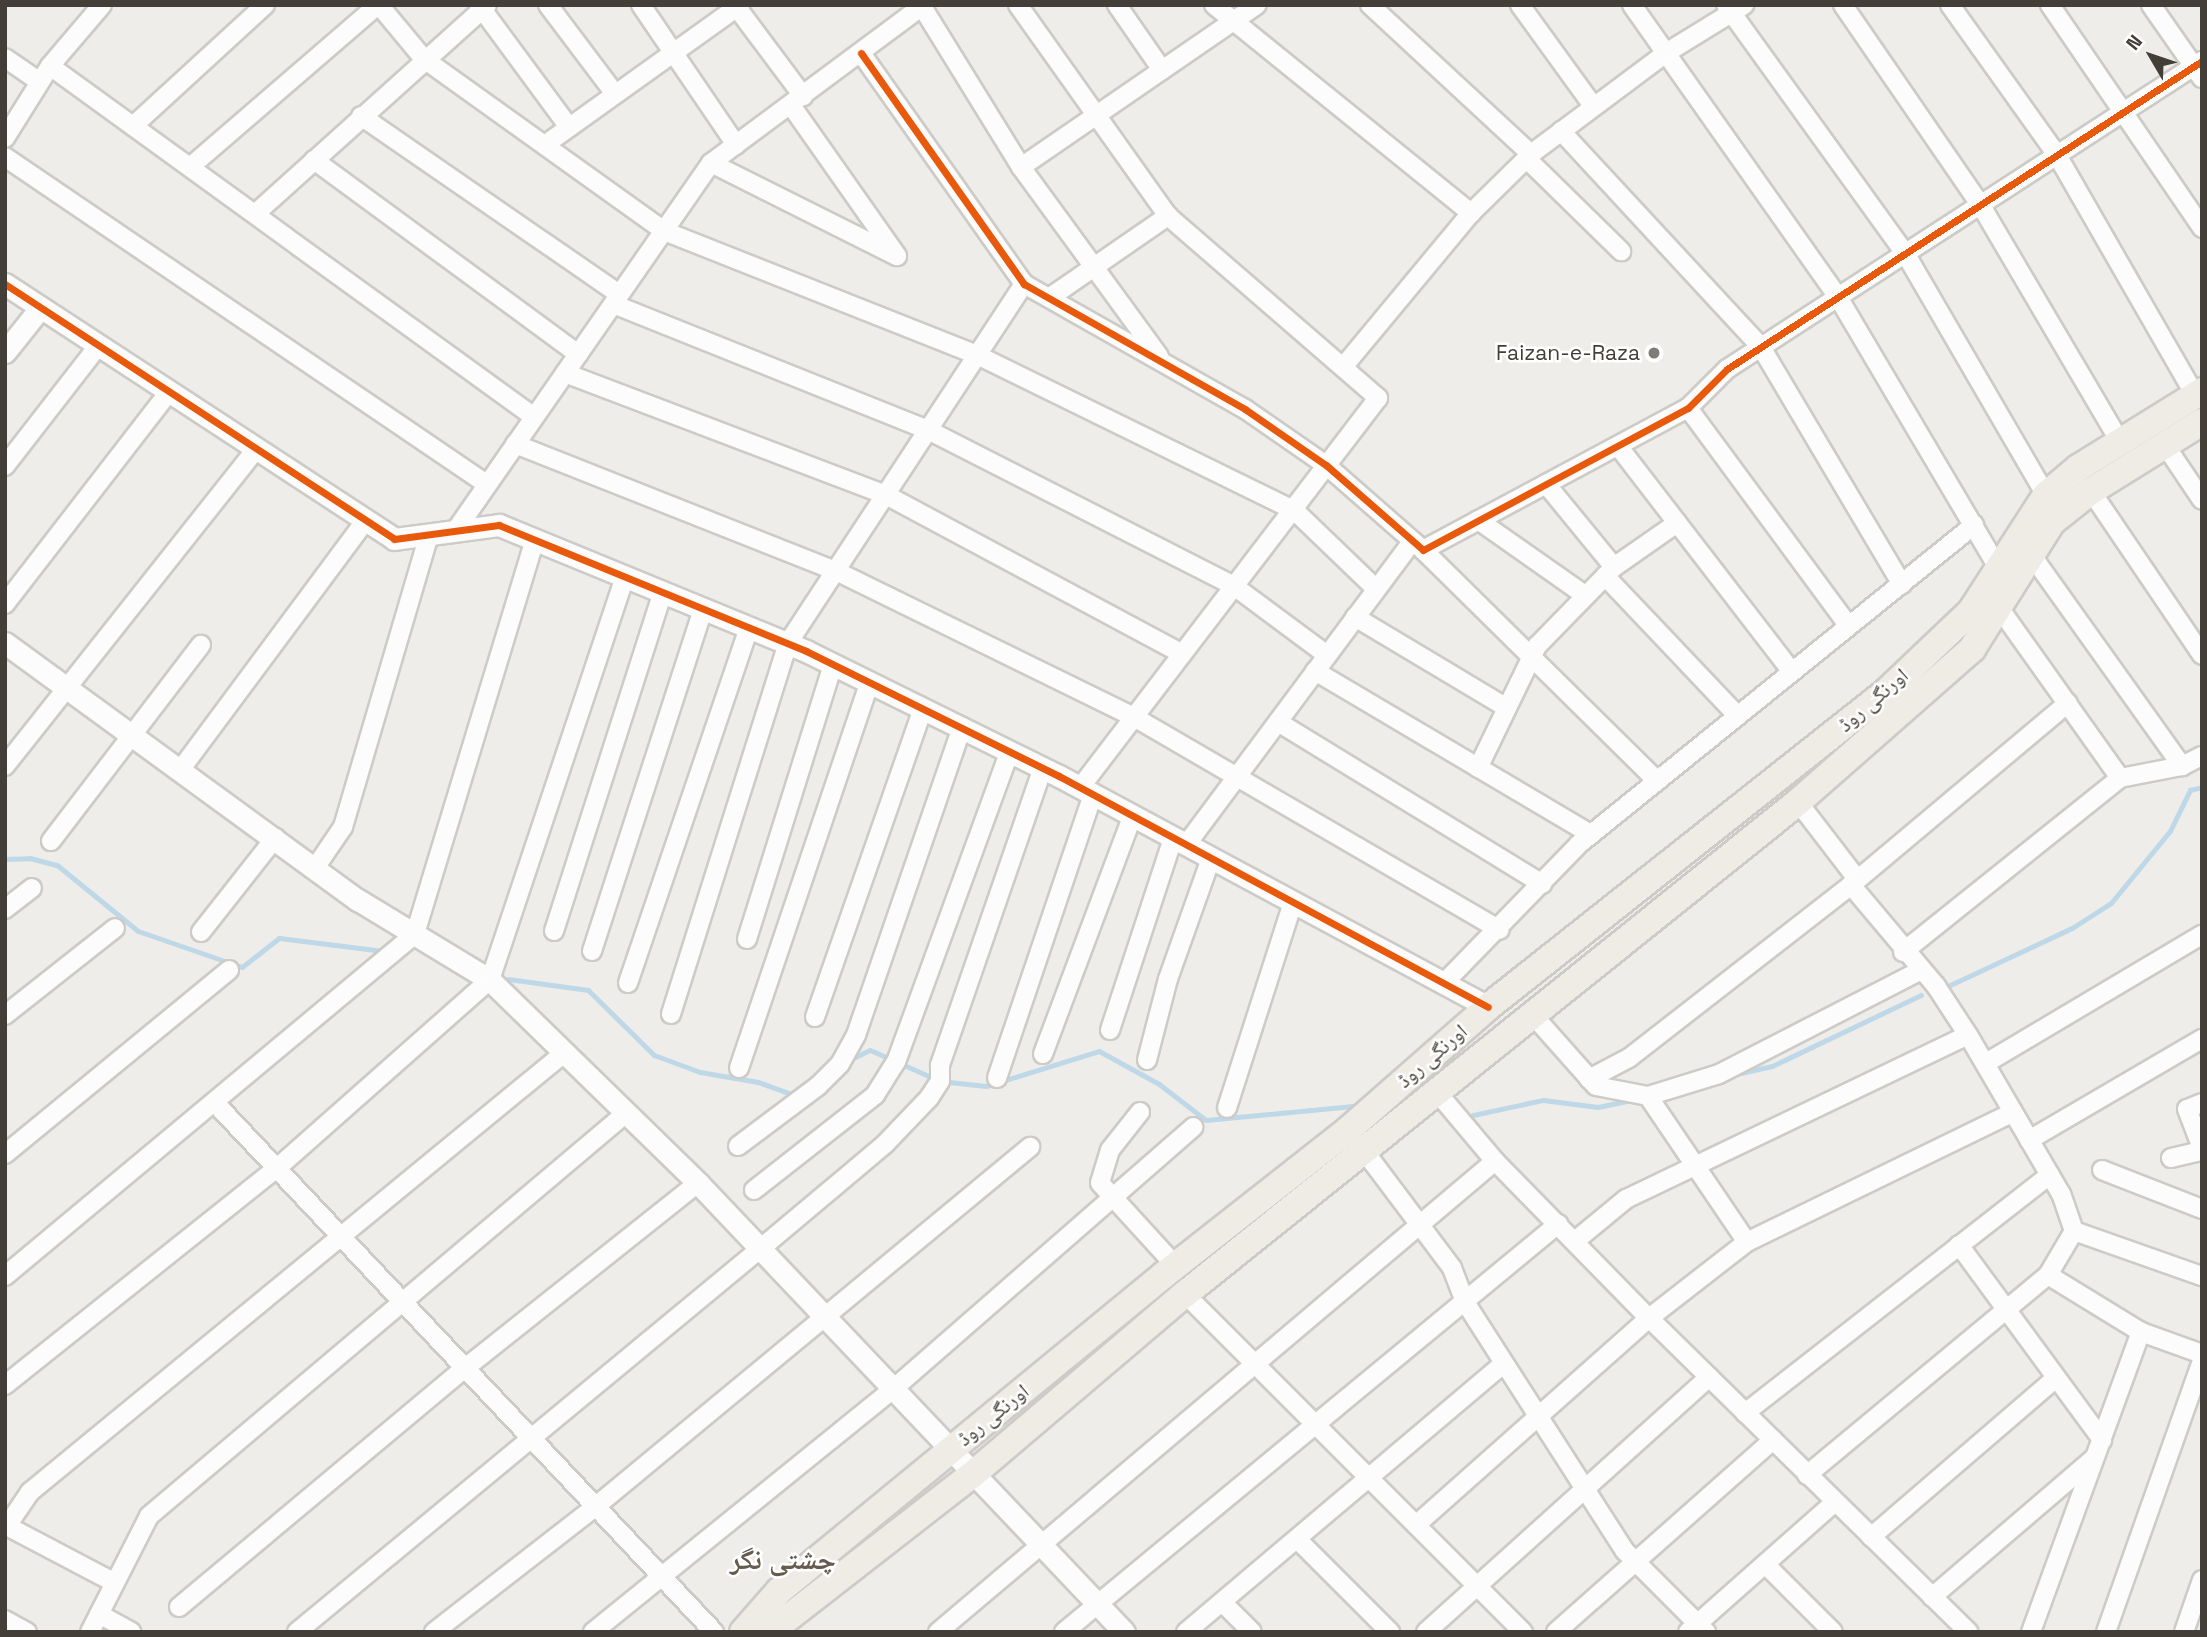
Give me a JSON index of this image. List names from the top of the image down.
{
  "streets": {
    "main road": ["اورنگی روڈ"]
  },
  "districts": ["چشتی نگر"],
  "places": ["Faizan-e-Raza"],
  "north": "top left"
}
